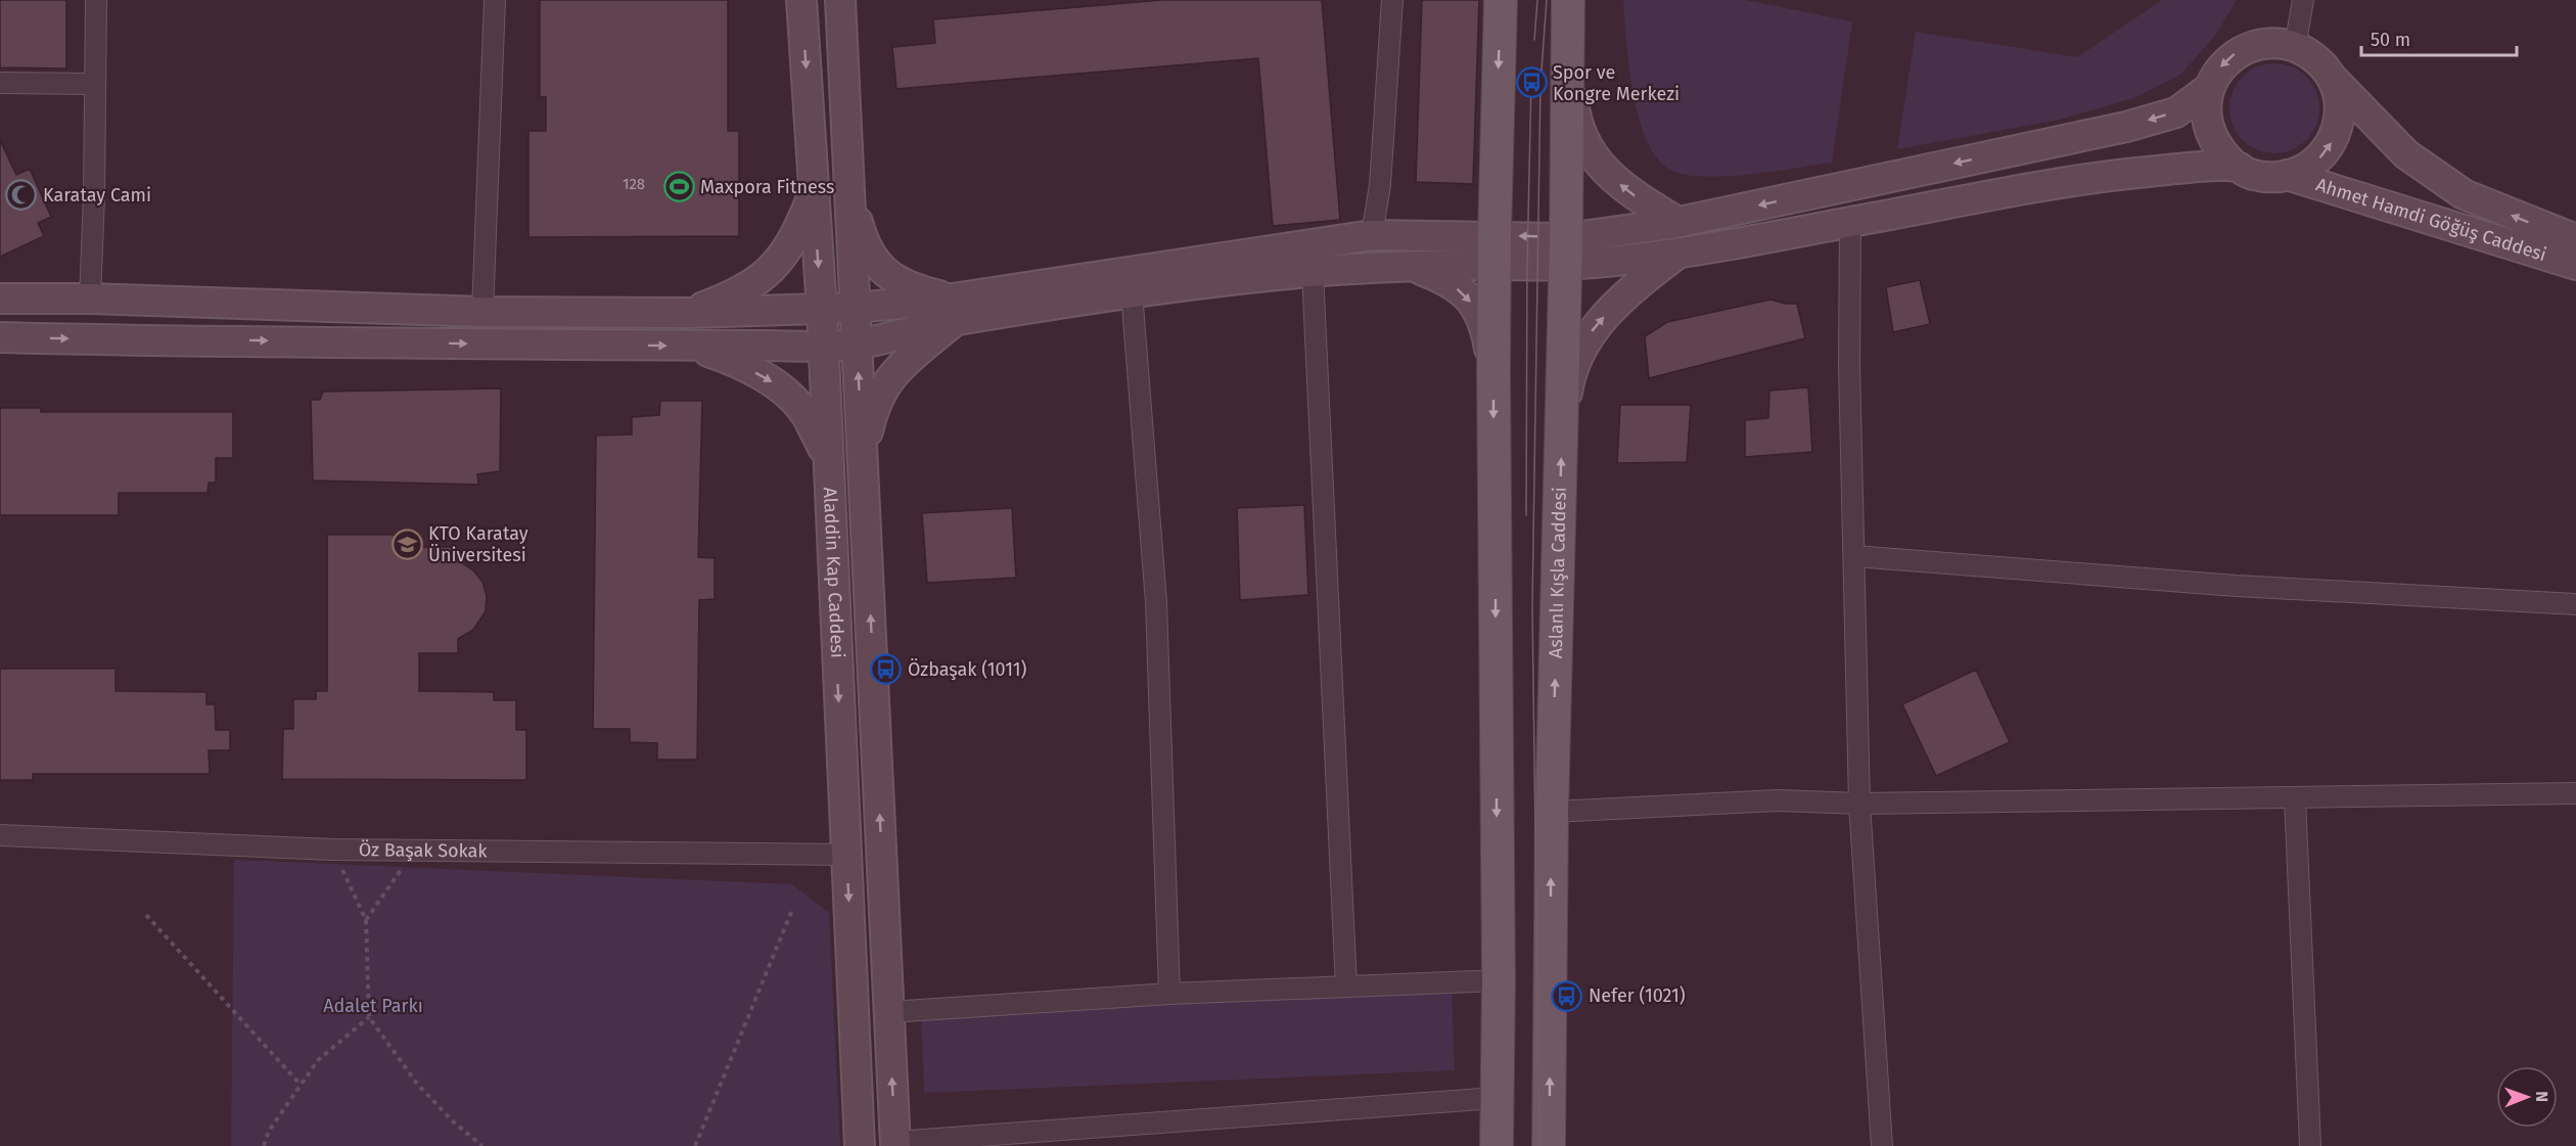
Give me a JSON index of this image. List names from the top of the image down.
{
  "streets": {
    "main road": ["Aslanlı Kışla Caddesi"],
    "street": ["Ahmet Hamdi Göğüş Caddesi", "Aladdin Kap Caddesi", "Öz Başak Sokak"]
  },
  "crossings": [
    ["Aladdin Kap Caddesi", "Öz Başak Sokak"]
  ],
  "parks": ["Adalet Parkı"],
  "places": {
    "bus stop": ["Spor ve Kongre Merkezi", "Özbaşak (1011)", "Nefer (1021)"],
    "sports": ["Maxpora Fitness"],
    "mosque": ["Karatay Cami"],
    "school or university": ["KTO Karatay Üniversitesi"]
  },
  "house_numbers": ["128"],
  "scale_bar": "50 m",
  "north": "right"
}
